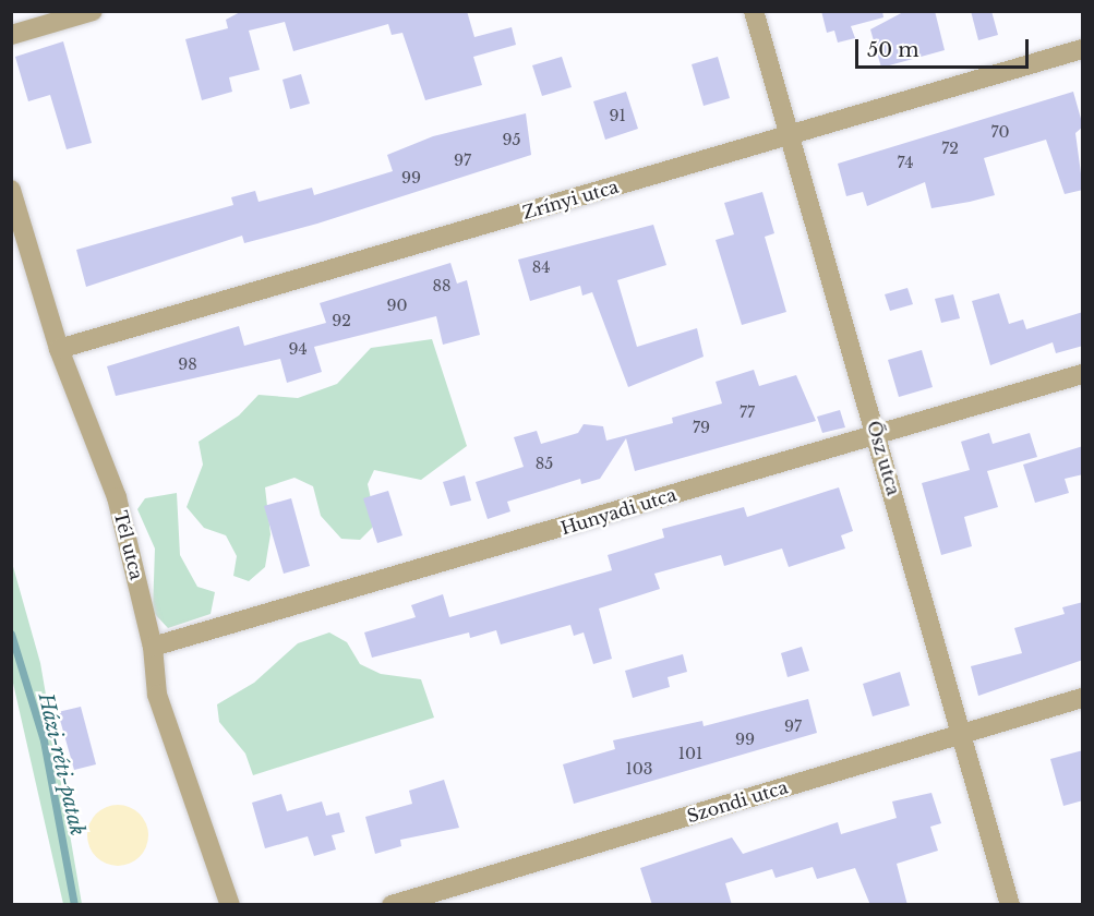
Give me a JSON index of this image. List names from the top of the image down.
{
  "streets": {
    "street": [
      "Zrínyi utca",
      "Ősz utca",
      "Hunyadi utca",
      "Tél utca",
      "Szondi utca"
    ]
  },
  "crossings": [
    ["Zrínyi utca", "Ősz utca"],
    ["Zrínyi utca", "Tél utca"],
    ["Ősz utca", "Hunyadi utca"],
    ["Ősz utca", "Szondi utca"],
    ["Hunyadi utca", "Tél utca"]
  ],
  "water": ["Házi-réti-patak"],
  "house_numbers": [
    "91",
    "70",
    "95",
    "72",
    "97",
    "74",
    "99",
    "84",
    "88",
    "90",
    "92",
    "94",
    "98",
    "77",
    "79",
    "85",
    "97",
    "99",
    "101",
    "103"
  ],
  "scale_bar": "50 m"
}
